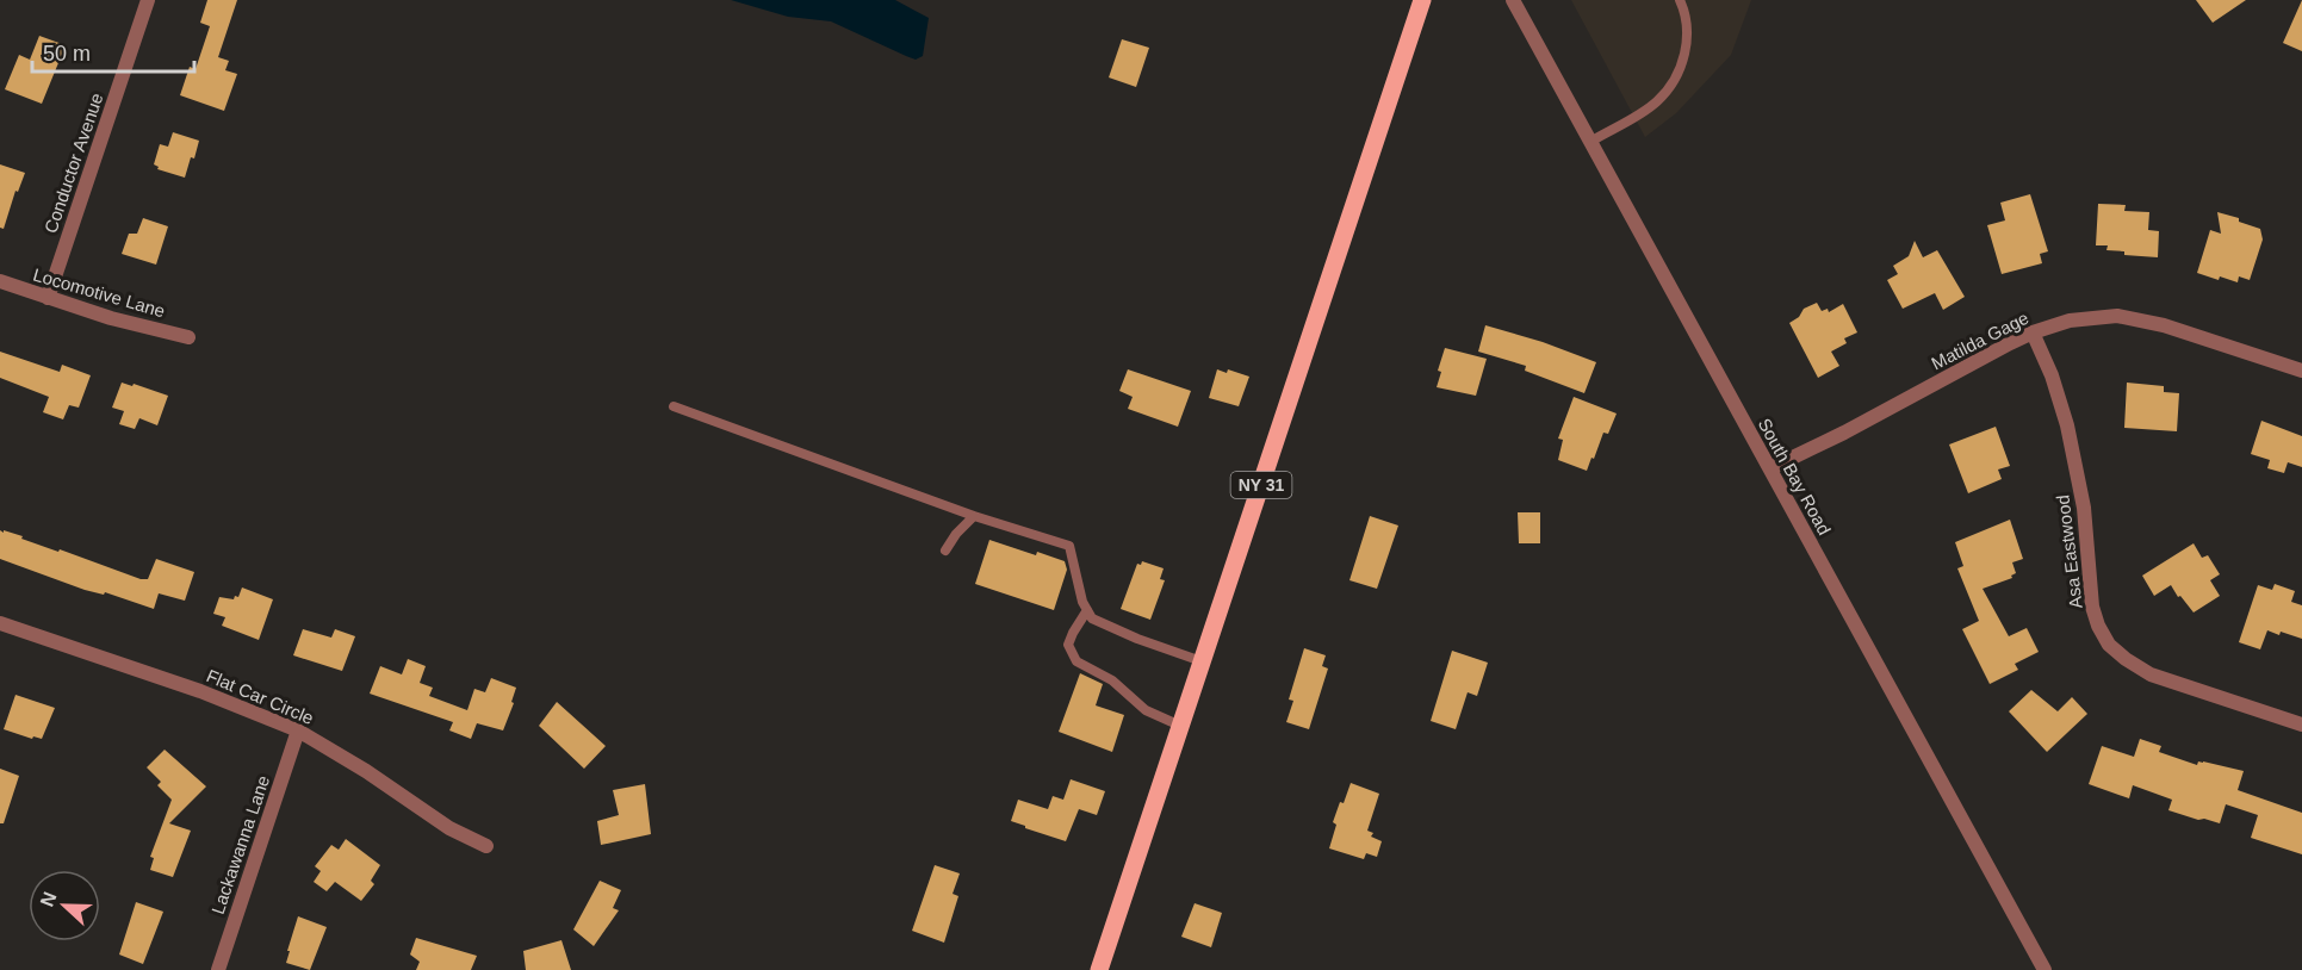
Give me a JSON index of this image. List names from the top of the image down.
{
  "streets": {
    "main road": ["NY 31"],
    "street": [
      "Conductor Avenue",
      "Locomotive Lane",
      "Matilda Gage",
      "South Bay Road",
      "Asa Eastwood",
      "Flat Car Circle",
      "Lackawanna Lane"
    ]
  },
  "crossings": [
    ["Conductor Avenue", "Locomotive Lane"],
    ["Matilda Gage", "South Bay Road"],
    ["Matilda Gage", "Asa Eastwood"],
    ["Flat Car Circle", "Lackawanna Lane"]
  ],
  "scale_bar": "50 m",
  "north": "left"
}
